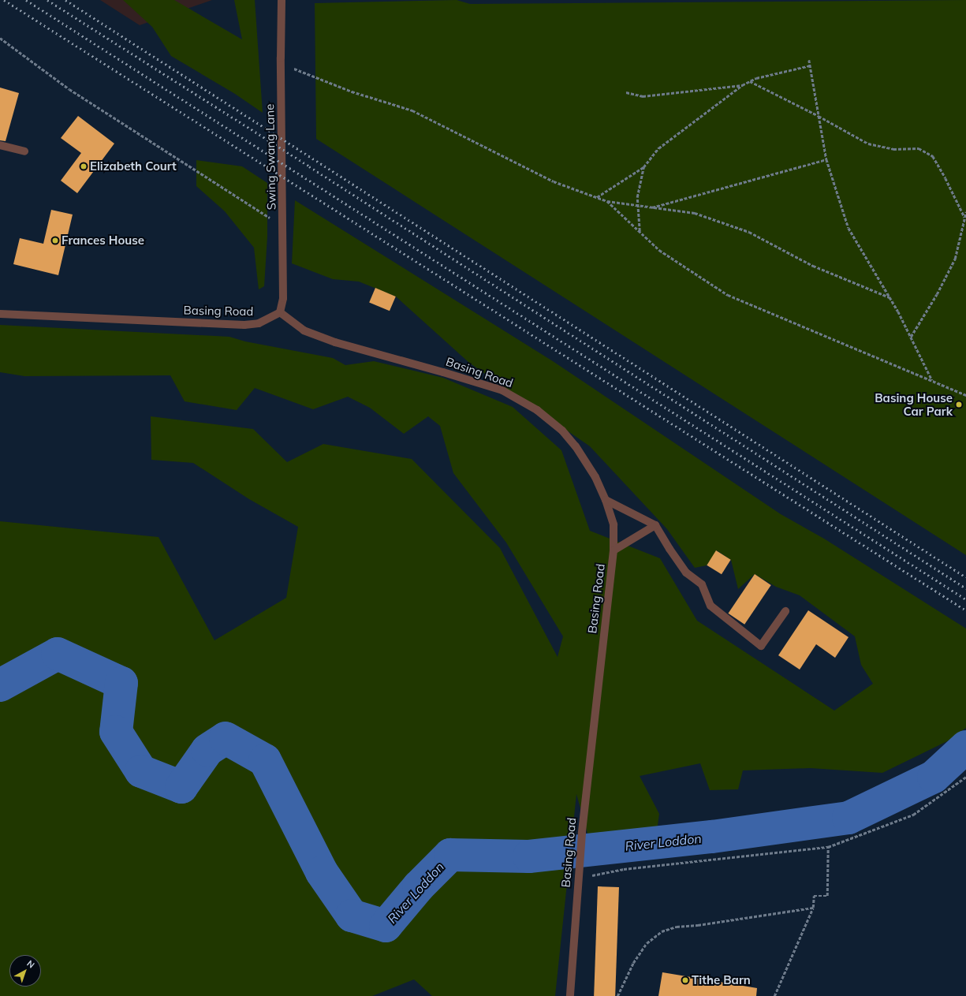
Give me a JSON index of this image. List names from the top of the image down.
{
  "streets": {
    "street": ["Swing Swang Lane", "Basing Road"]
  },
  "crossings": [
    ["Swing Swang Lane", "Basing Road"]
  ],
  "water": ["River Loddon"],
  "places": [
    "Elizabeth Court",
    "Frances House",
    "Basing House Car Park",
    "Tithe Barn"
  ],
  "north": "top right"
}
